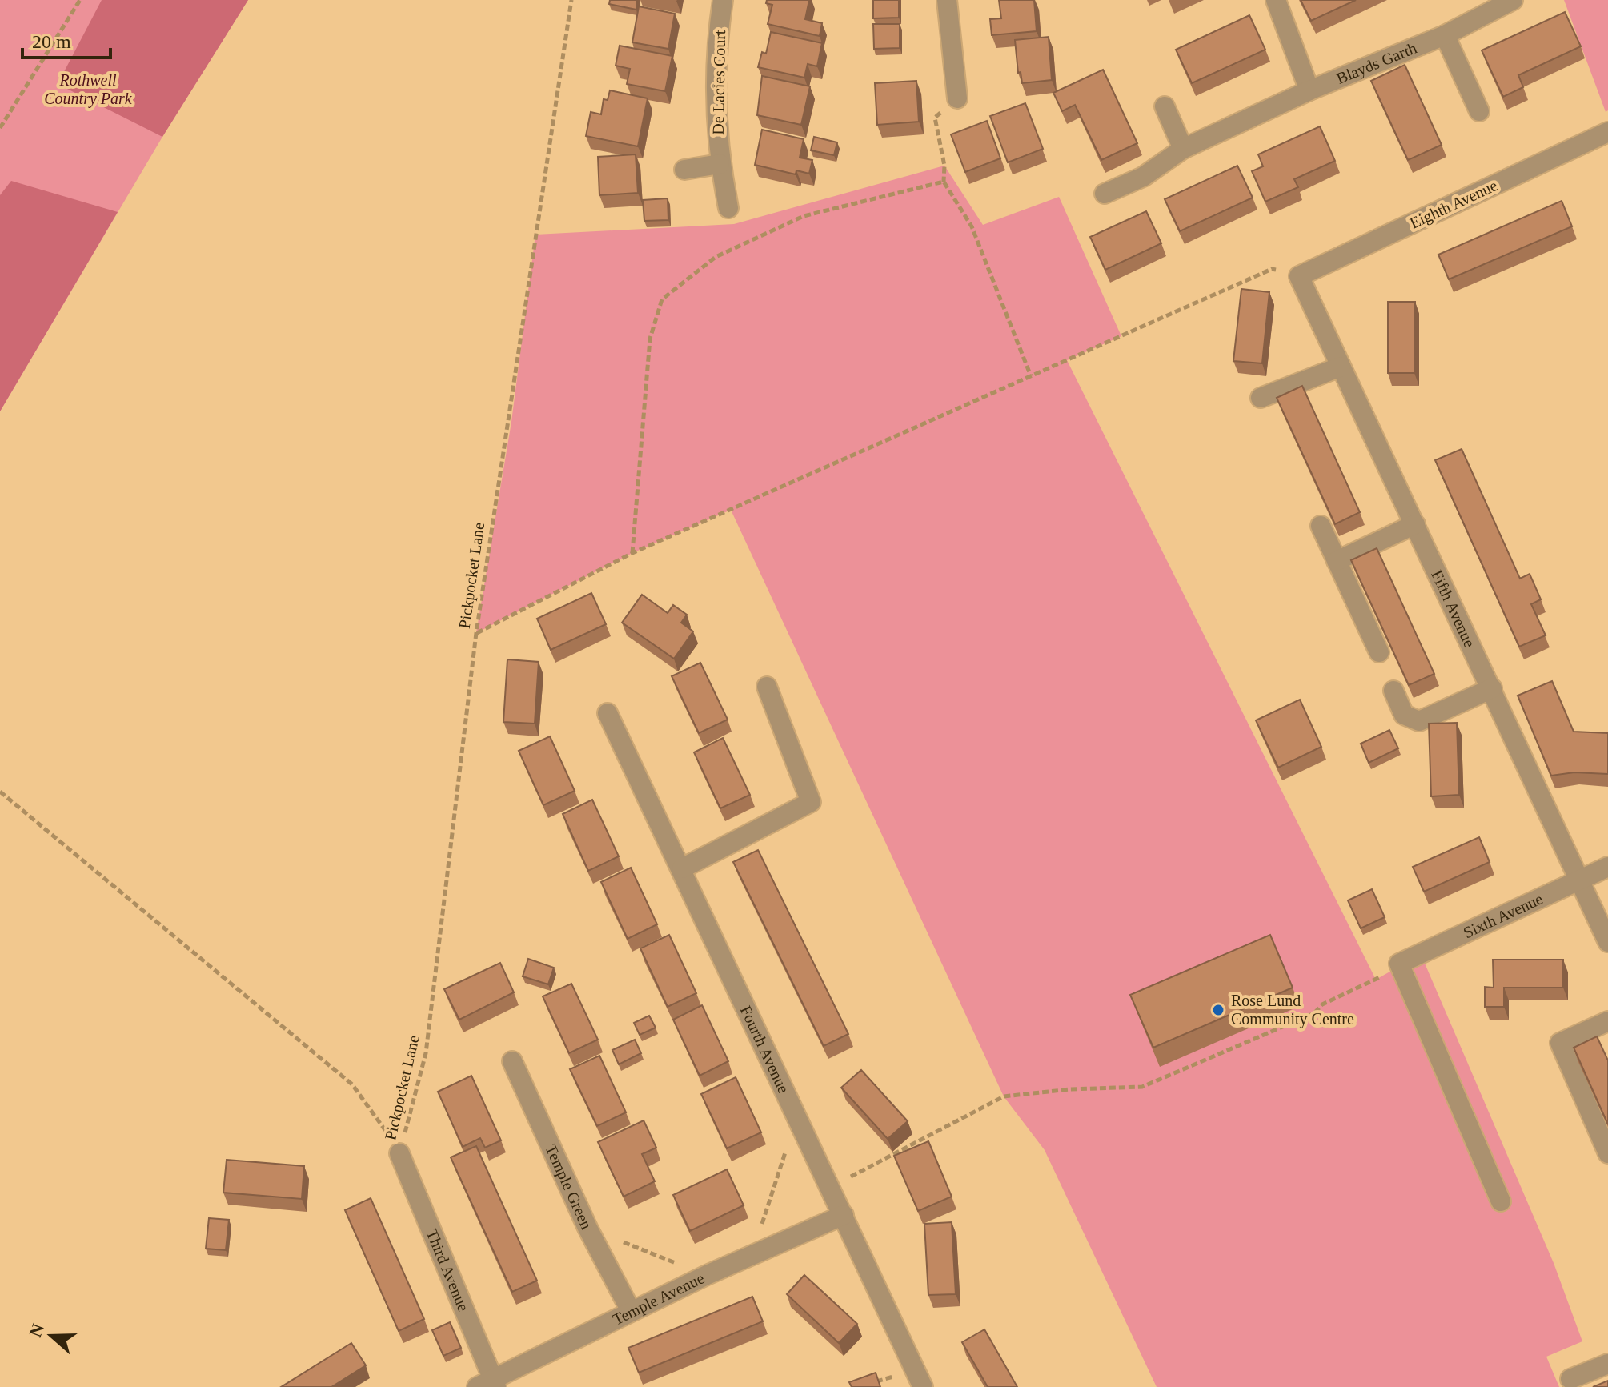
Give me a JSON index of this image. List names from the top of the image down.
{
  "streets": {
    "street": [
      "Blayds Garth",
      "De Lacies Court",
      "Eighth Avenue",
      "Fifth Avenue",
      "Sixth Avenue",
      "Fourth Avenue",
      "Temple Green",
      "Third Avenue",
      "Temple Avenue"
    ],
    "path": ["Pickpocket Lane"]
  },
  "crossings": [
    ["Eighth Avenue", "Fifth Avenue"],
    ["Pickpocket Lane", "Third Avenue"],
    ["Fifth Avenue", "Sixth Avenue"],
    ["Fourth Avenue", "Temple Avenue"],
    ["Temple Green", "Temple Avenue"],
    ["Third Avenue", "Temple Avenue"]
  ],
  "parks": ["Rothwell Country Park"],
  "places": ["Rose Lund Community Centre"],
  "scale_bar": "20 m",
  "north": "left"
}
